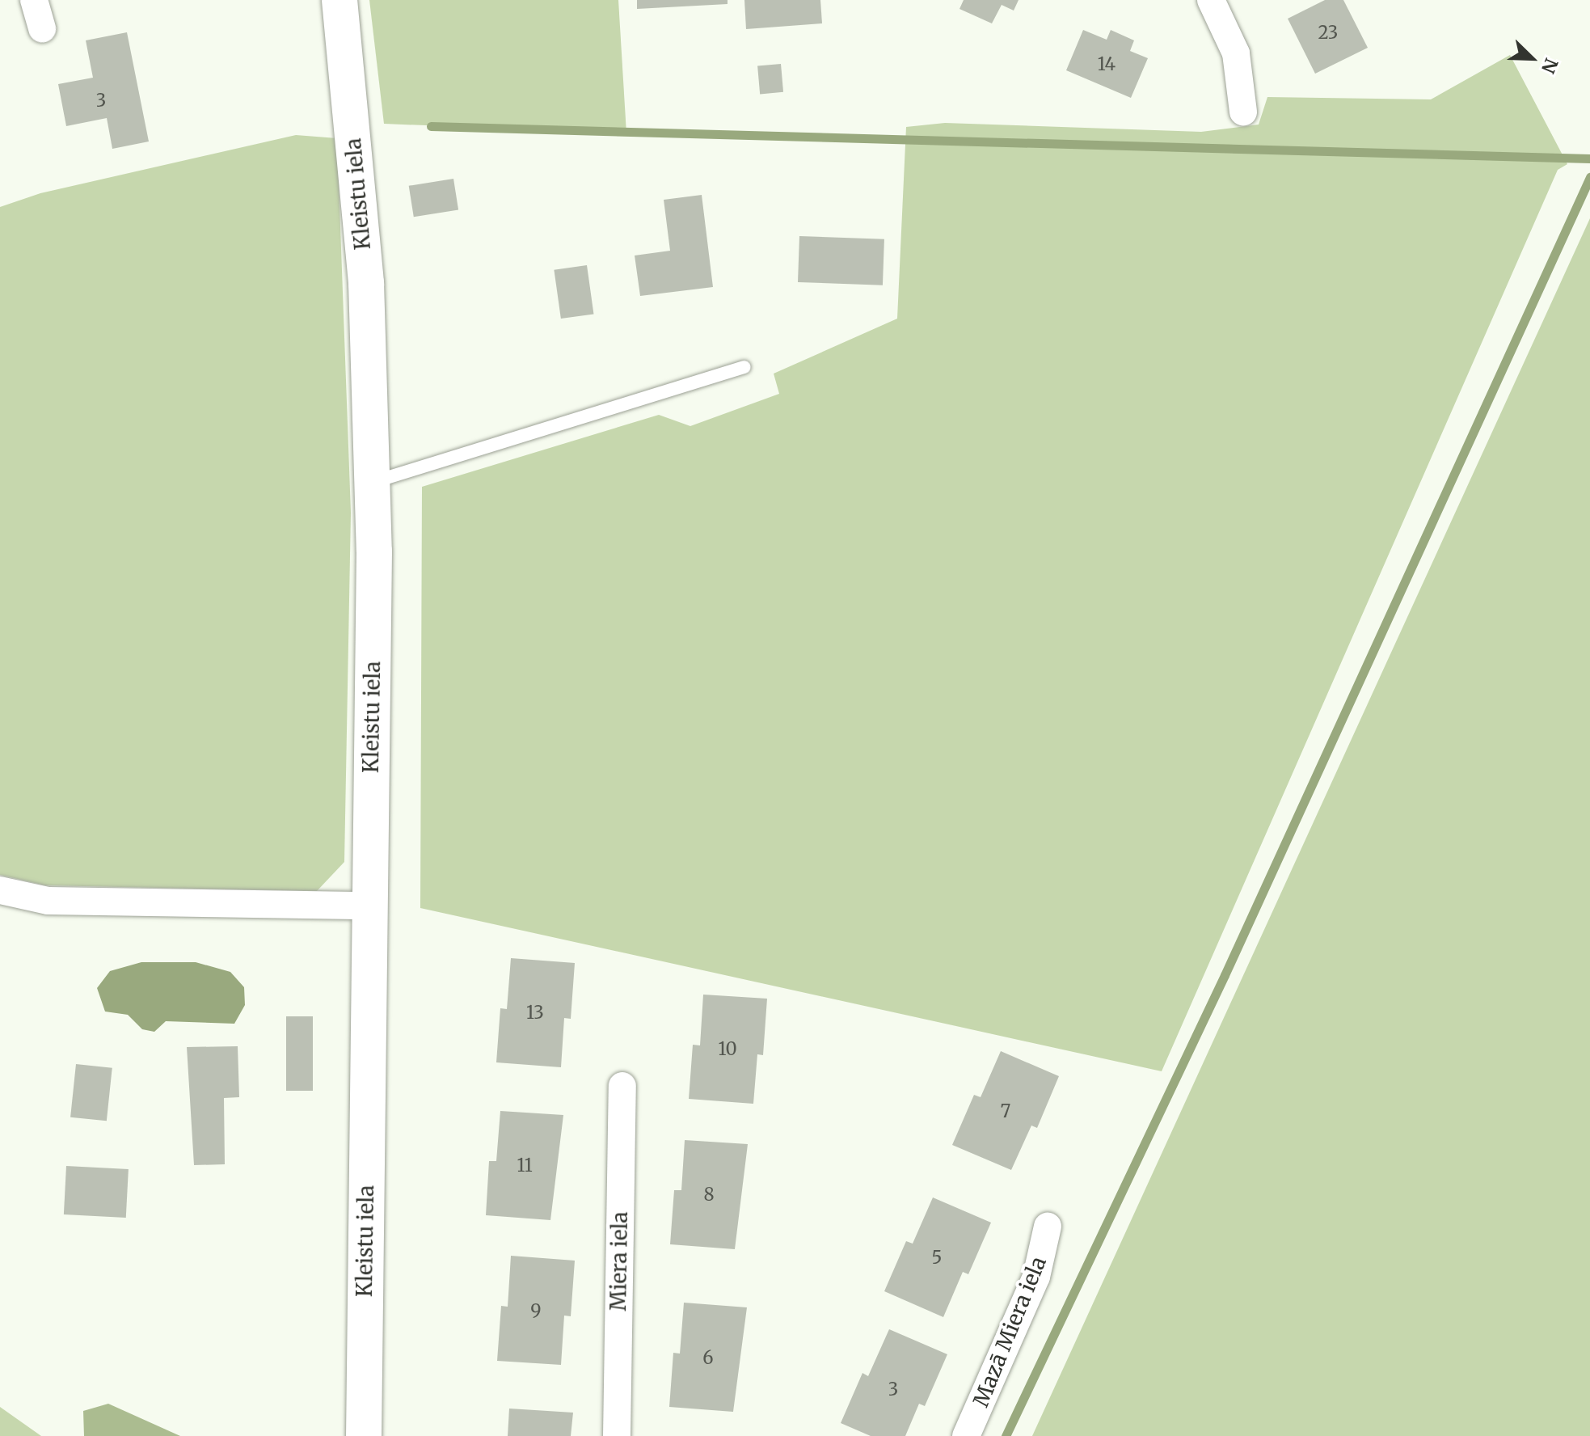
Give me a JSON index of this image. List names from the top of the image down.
{
  "streets": {
    "street": ["Kleistu iela", "Miera iela", "Mazā Miera iela"]
  },
  "house_numbers": [
    "23",
    "14",
    "3",
    "13",
    "10",
    "7",
    "11",
    "8",
    "5",
    "9",
    "6",
    "3"
  ],
  "north": "bottom right"
}
